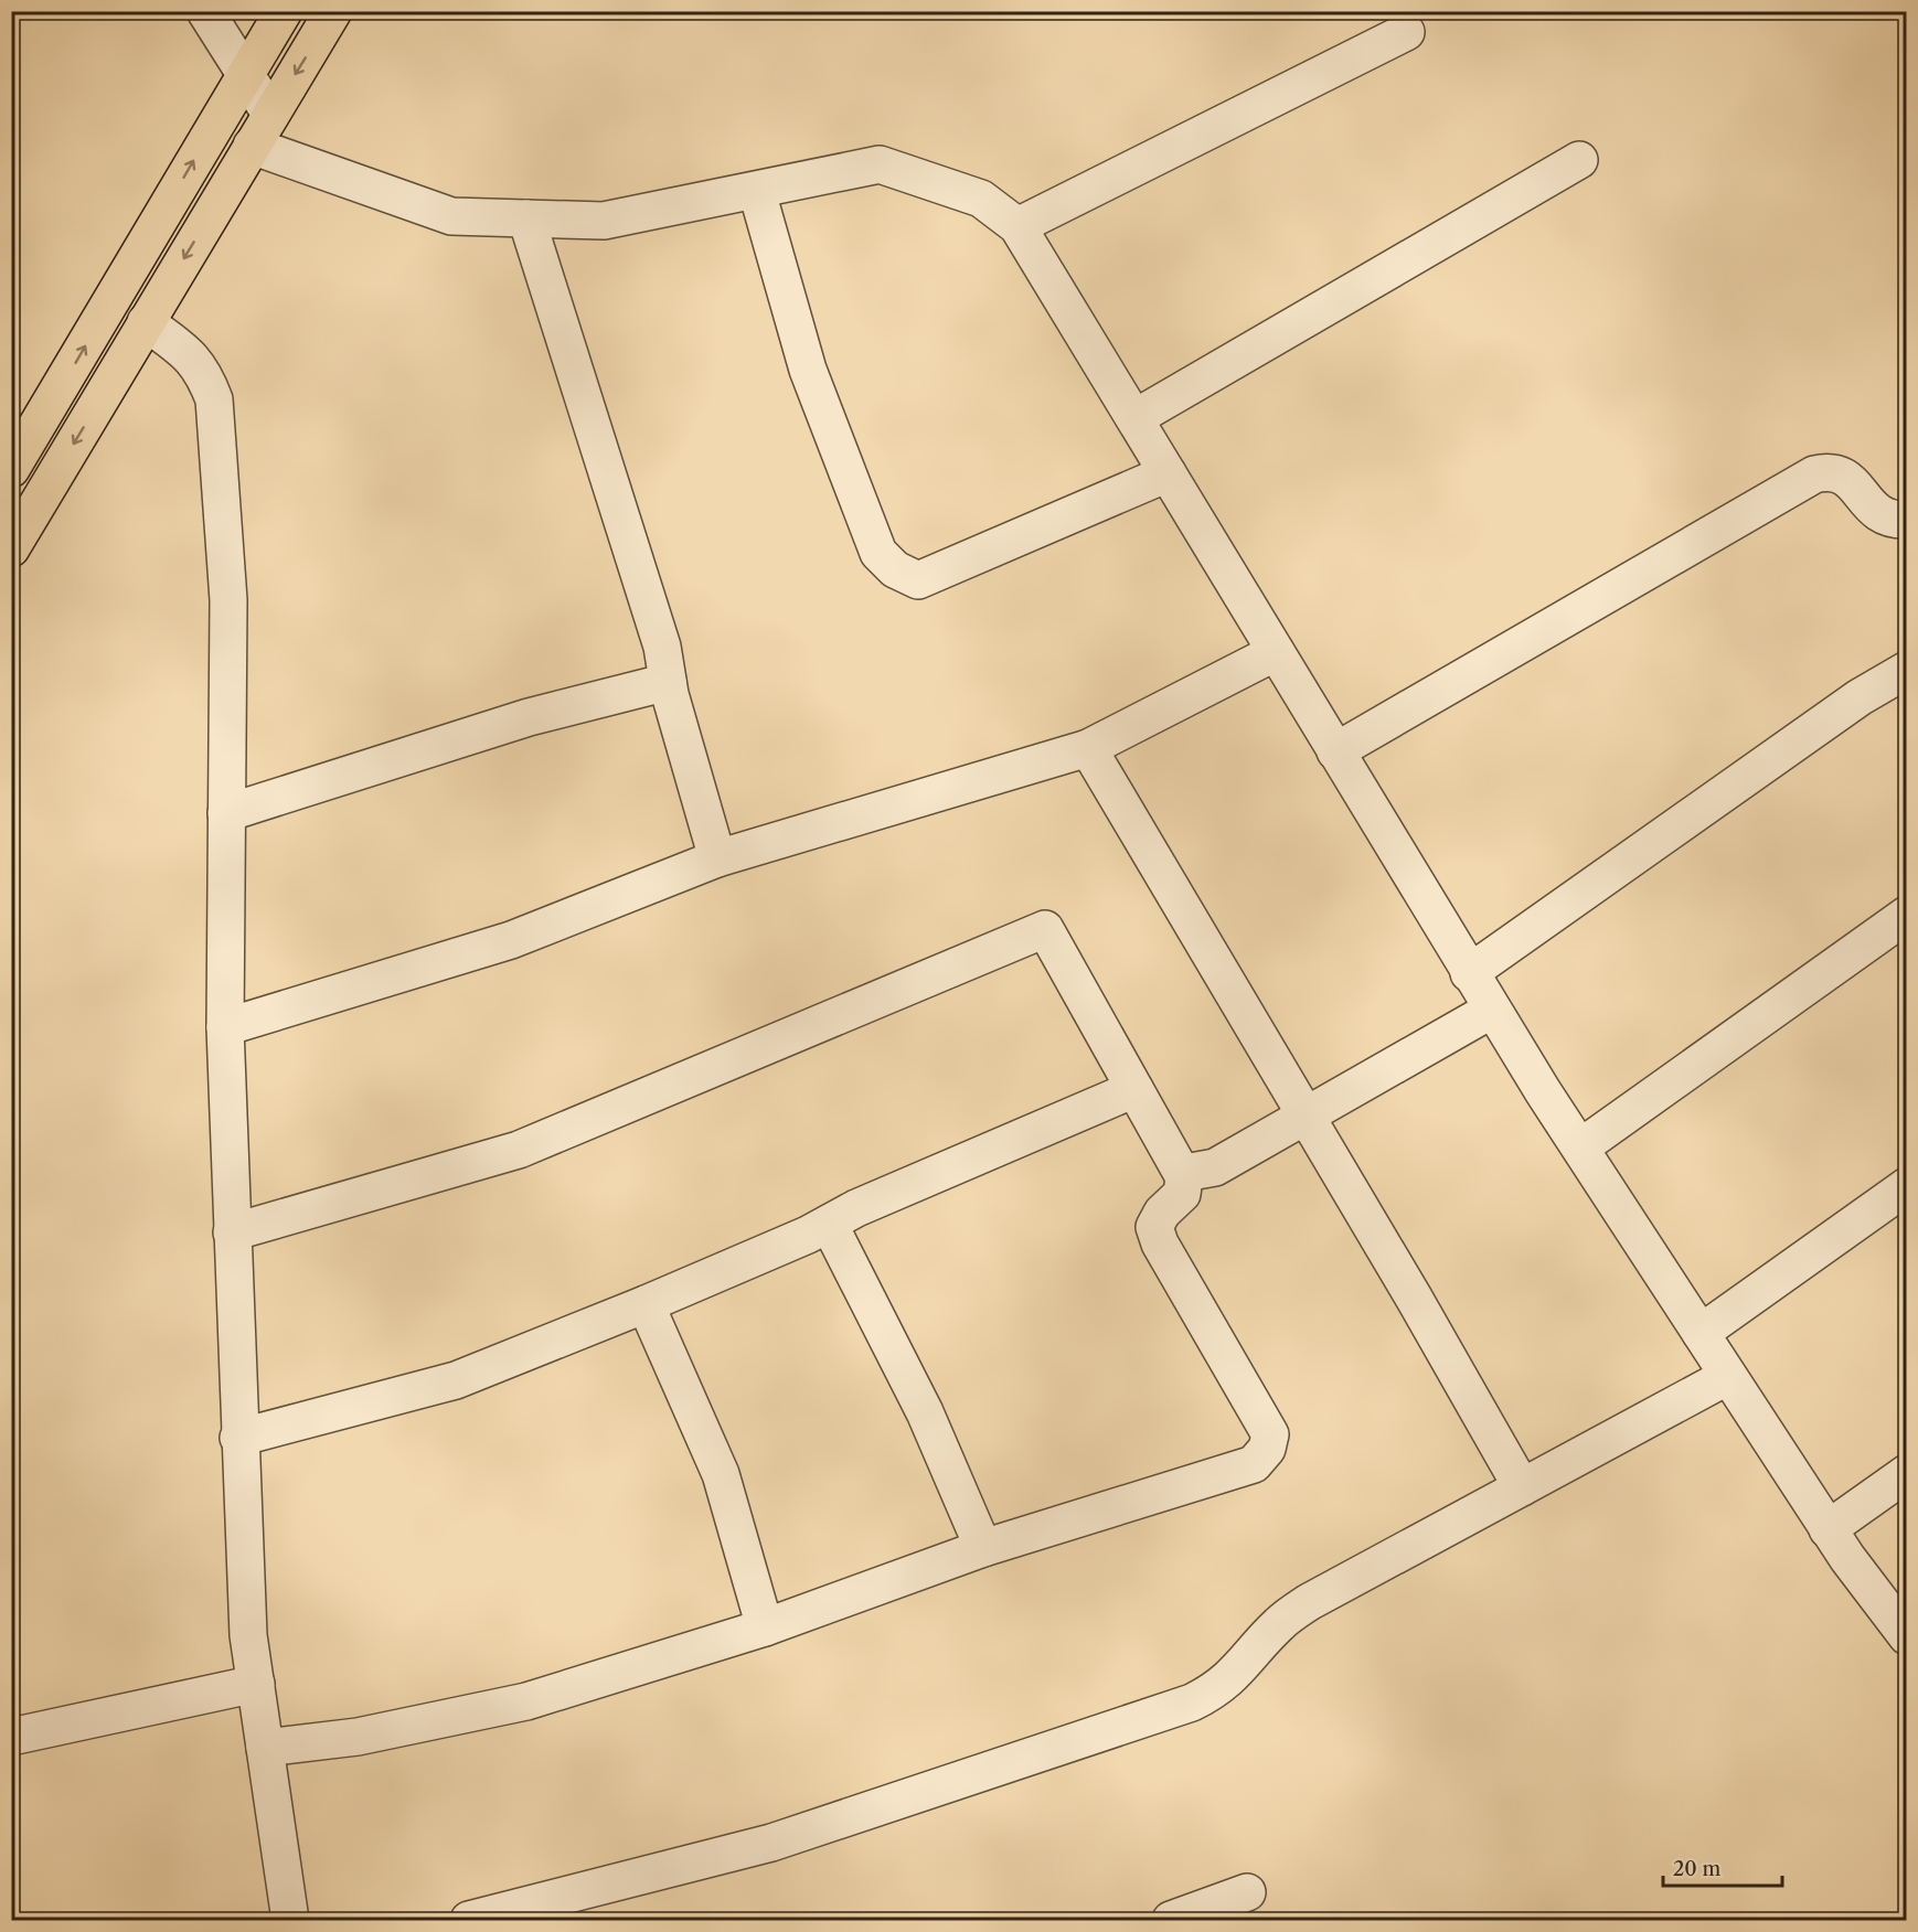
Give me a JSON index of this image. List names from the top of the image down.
{
  "scale_bar": "20 m"
}
